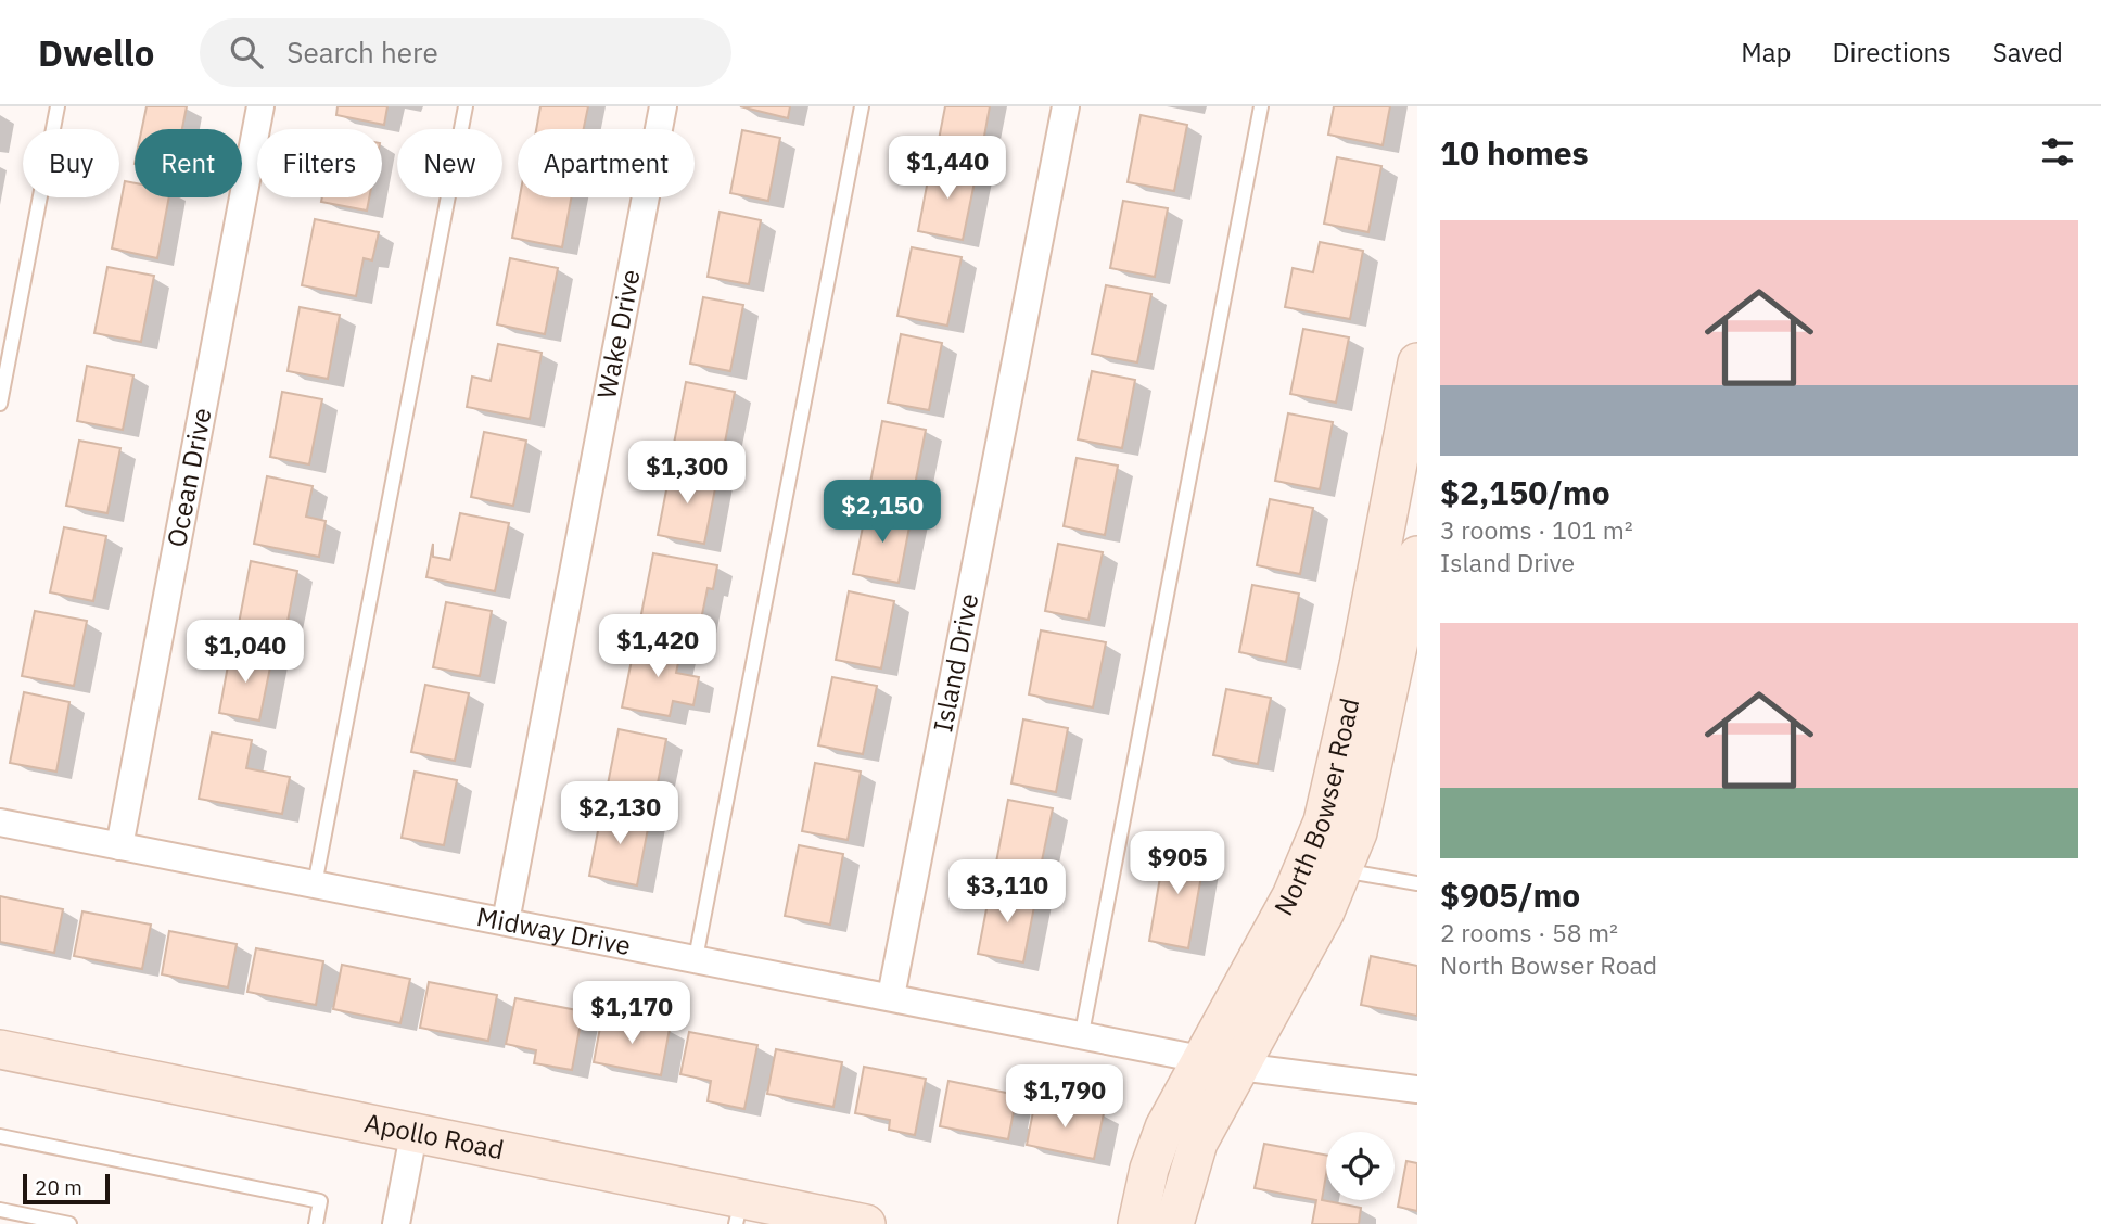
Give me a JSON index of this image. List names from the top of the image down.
{
  "streets": {
    "street": [
      "Wake Drive",
      "Ocean Drive",
      "Island Drive",
      "North Bowser Road",
      "Midway Drive",
      "Apollo Road"
    ]
  },
  "crossings": [
    ["Wake Drive", "Midway Drive"],
    ["Ocean Drive", "Midway Drive"],
    ["Island Drive", "Midway Drive"],
    ["North Bowser Road", "Midway Drive"]
  ],
  "scale_bar": "20 m",
  "page": {
    "header": "Dwello",
    "search": "Search here",
    "nav": ["Map", "Directions", "Saved"],
    "heading": "10 homes",
    "chip": [
      "Buy",
      "Rent",
      "Filters",
      "New",
      "Apartment"
    ],
    "price": [
      "$1,440",
      "$1,300",
      "$2,150",
      "$1,420",
      "$1,040",
      "$2,130",
      "$905",
      "$3,110",
      "$1,170",
      "$1,790"
    ],
    "list": [
      {
        "name": "$2,150/mo",
        "note": "3 rooms · 101 m² · Island Drive"
      },
      {
        "name": "$905/mo",
        "note": "2 rooms · 58 m² · North Bowser Road"
      }
    ],
    "scale": "20 m"
  }
}
